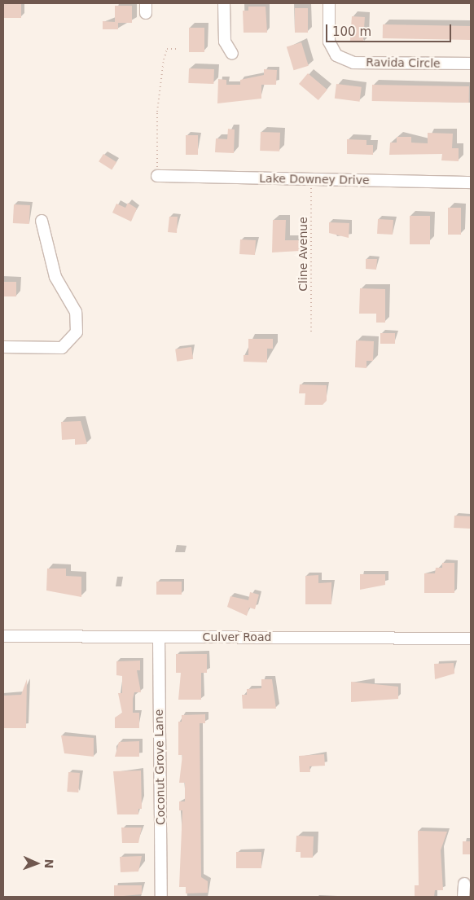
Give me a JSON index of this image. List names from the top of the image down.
{
  "streets": {
    "street": [
      "Ravida Circle",
      "Lake Downey Drive",
      "Culver Road",
      "Coconut Grove Lane"
    ],
    "path": ["Cline Avenue"]
  },
  "crossings": [
    ["Lake Downey Drive", "Cline Avenue"],
    ["Culver Road", "Coconut Grove Lane"]
  ],
  "scale_bar": "100 m",
  "north": "right"
}
